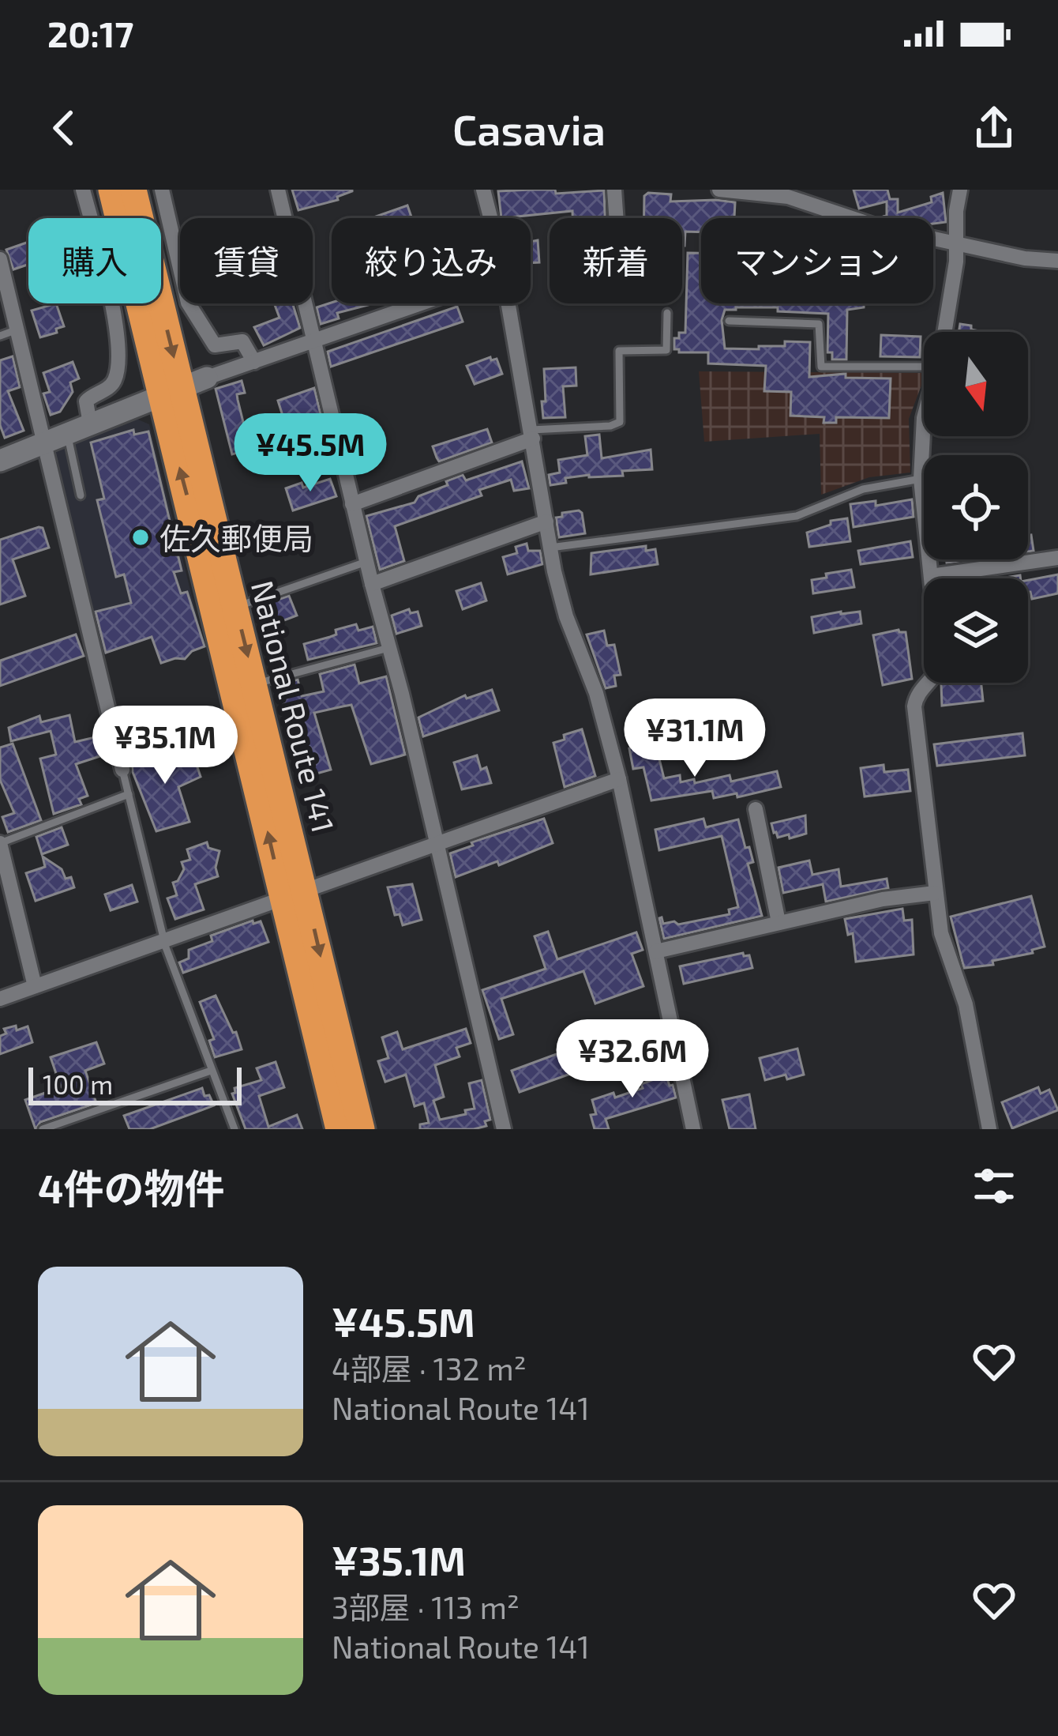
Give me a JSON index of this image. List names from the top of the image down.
{
  "streets": {
    "highway": ["National Route 141"]
  },
  "places": ["佐久郵便局"],
  "scale_bar": "100 m",
  "north": "bottom",
  "page": {
    "status": "20:17",
    "header": "Casavia",
    "chip": [
      "購入",
      "賃貸",
      "絞り込み",
      "新着",
      "マンション"
    ],
    "price": [
      "¥45.5M",
      "¥31.1M",
      "¥35.1M",
      "¥32.6M"
    ],
    "scale": "100 m",
    "heading": "4件の物件",
    "list": [
      {
        "name": "¥45.5M",
        "note": "4部屋 · 132 m² · National Route 141"
      },
      {
        "name": "¥35.1M",
        "note": "3部屋 · 113 m² · National Route 141"
      }
    ]
  }
}
